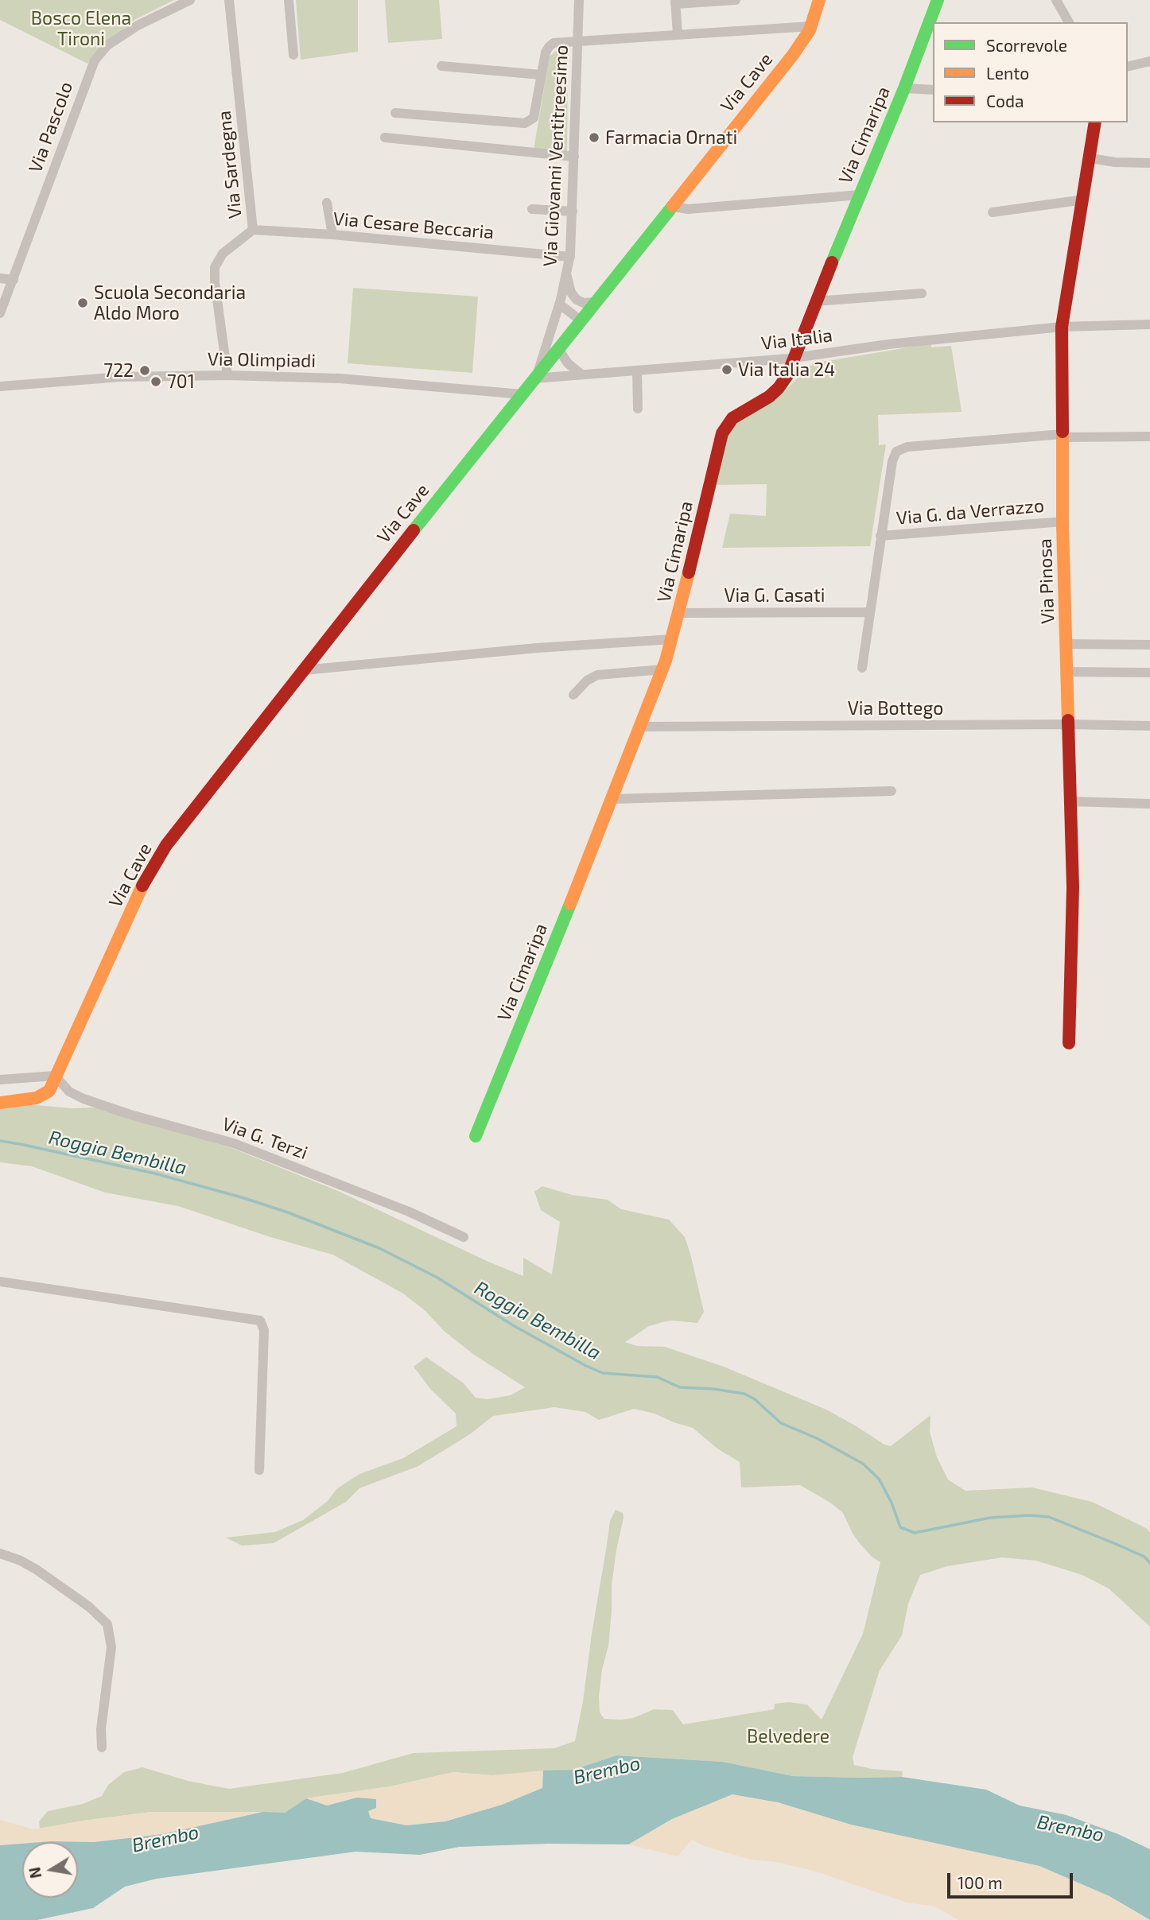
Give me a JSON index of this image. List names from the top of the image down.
{
  "streets": {
    "street": [
      "Via Cave",
      "Via Pascolo",
      "Via Cimaripa",
      "Via Giovanni Ventitreesimo",
      "Via Sardegna",
      "Via Cesare Beccaria",
      "Via Italia",
      "Via Olimpiadi",
      "Via G. da Verrazzo",
      "Via Pinosa",
      "Via G. Casati",
      "Via Bottego",
      "Via G. Terzi"
    ]
  },
  "crossings": [
    ["Via Cave", "Via Giovanni Ventitreesimo"],
    ["Via Cave", "Via Italia"],
    ["Via Cave", "Via Olimpiadi"],
    ["Via Cave", "Via G. Terzi"],
    ["Via Cimaripa", "Via Italia"],
    ["Via Cimaripa", "Via G. Casati"],
    ["Via Cimaripa", "Via Bottego"],
    ["Via Giovanni Ventitreesimo", "Via Cesare Beccaria"],
    ["Via Giovanni Ventitreesimo", "Via Italia"],
    ["Via Sardegna", "Via Cesare Beccaria"],
    ["Via Sardegna", "Via Olimpiadi"],
    ["Via Italia", "Via Pinosa"],
    ["Via G. da Verrazzo", "Via Pinosa"],
    ["Via Pinosa", "Via Bottego"]
  ],
  "water": ["Roggia Bembilla", "Brembo"],
  "parks": ["Bosco Elena Tironi", "Belvedere"],
  "places": [
    "Farmacia Ornati",
    "Scuola Secondaria Aldo Moro",
    "Via Italia 24",
    "722",
    "701"
  ],
  "legend": ["Scorrevole", "Lento", "Coda"],
  "scale_bar": "100 m",
  "north": "left"
}
